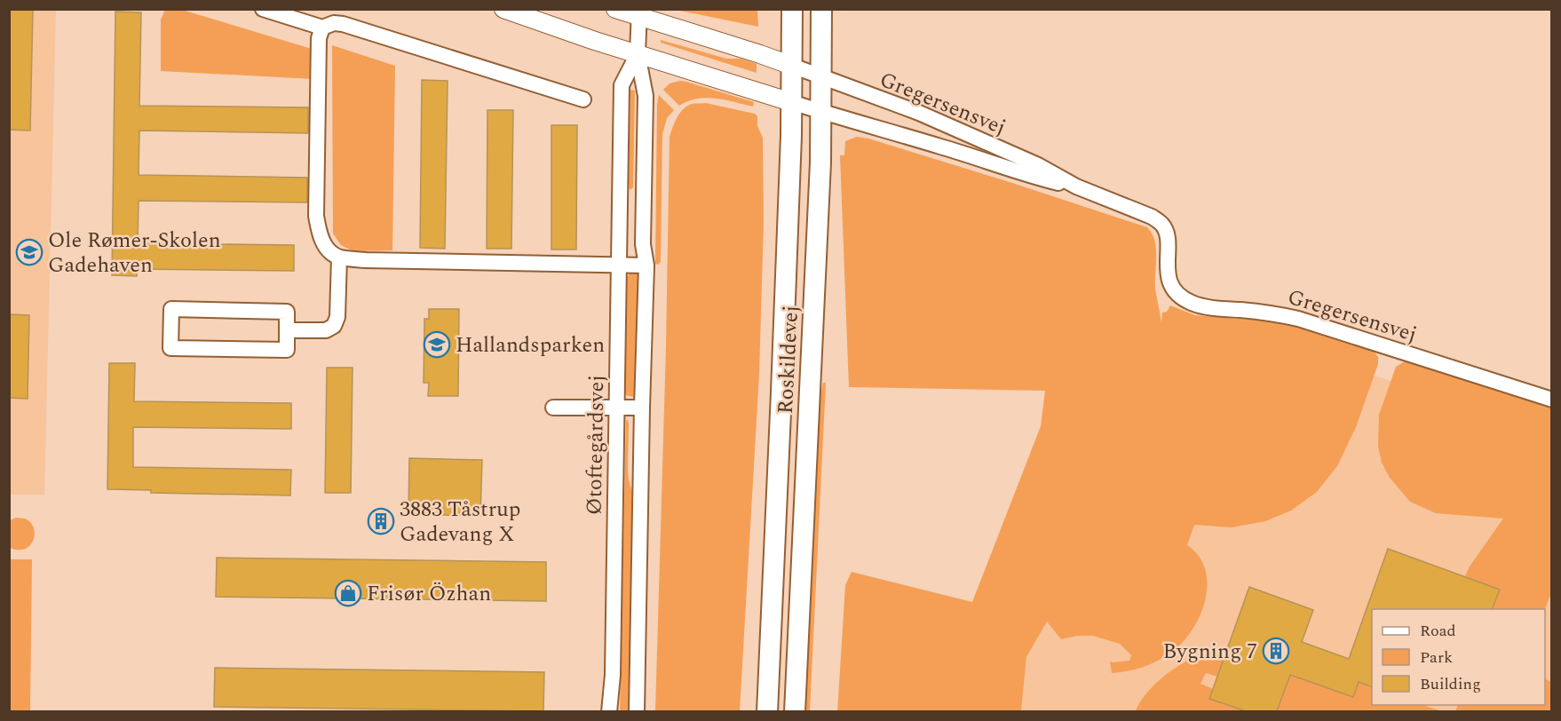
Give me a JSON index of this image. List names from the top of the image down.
{
  "streets": {
    "main road": ["Roskildevej"],
    "street": ["Gregersensvej", "Øtoftegårdsvej"]
  },
  "crossings": [
    ["Gregersensvej", "Roskildevej"]
  ],
  "places": {
    "school or university": ["Ole Rømer-Skolen Gadehaven", "Hallandsparken"],
    "building": ["3883 Tåstrup Gadevang X", "Bygning 7"],
    "shop": ["Frisør Özhan"]
  },
  "legend": ["Road", "Park", "Building"]
}
